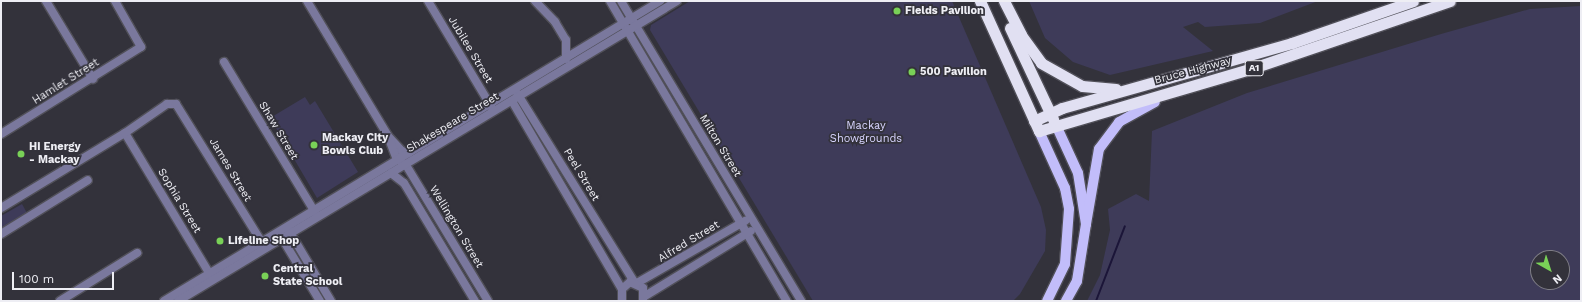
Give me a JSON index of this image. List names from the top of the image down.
{
  "streets": {
    "highway": ["A1", "Bruce Highway"],
    "street": [
      "Jubilee Street",
      "Hamlet Street",
      "Shakespeare Street",
      "Shaw Street",
      "Milton Street",
      "James Street",
      "Peel Street",
      "Sophia Street",
      "Wellington Street",
      "Alfred Street"
    ]
  },
  "crossings": [
    ["Jubilee Street", "Shakespeare Street"],
    ["A1", "Bruce Highway"],
    ["Shakespeare Street", "Shaw Street"],
    ["Shakespeare Street", "Milton Street"],
    ["Shakespeare Street", "James Street"],
    ["Shakespeare Street", "Peel Street"],
    ["Shakespeare Street", "Sophia Street"],
    ["Shakespeare Street", "Wellington Street"],
    ["Milton Street", "Alfred Street"],
    ["James Street", "Sophia Street"],
    ["Peel Street", "Alfred Street"]
  ],
  "parks": ["Mackay Showgrounds"],
  "places": [
    "Fields Pavilion",
    "500 Pavilion",
    "Mackay City Bowls Club",
    "Hi Energy - Mackay",
    "Lifeline Shop",
    "Central State School"
  ],
  "scale_bar": "100 m",
  "north": "bottom right"
}
